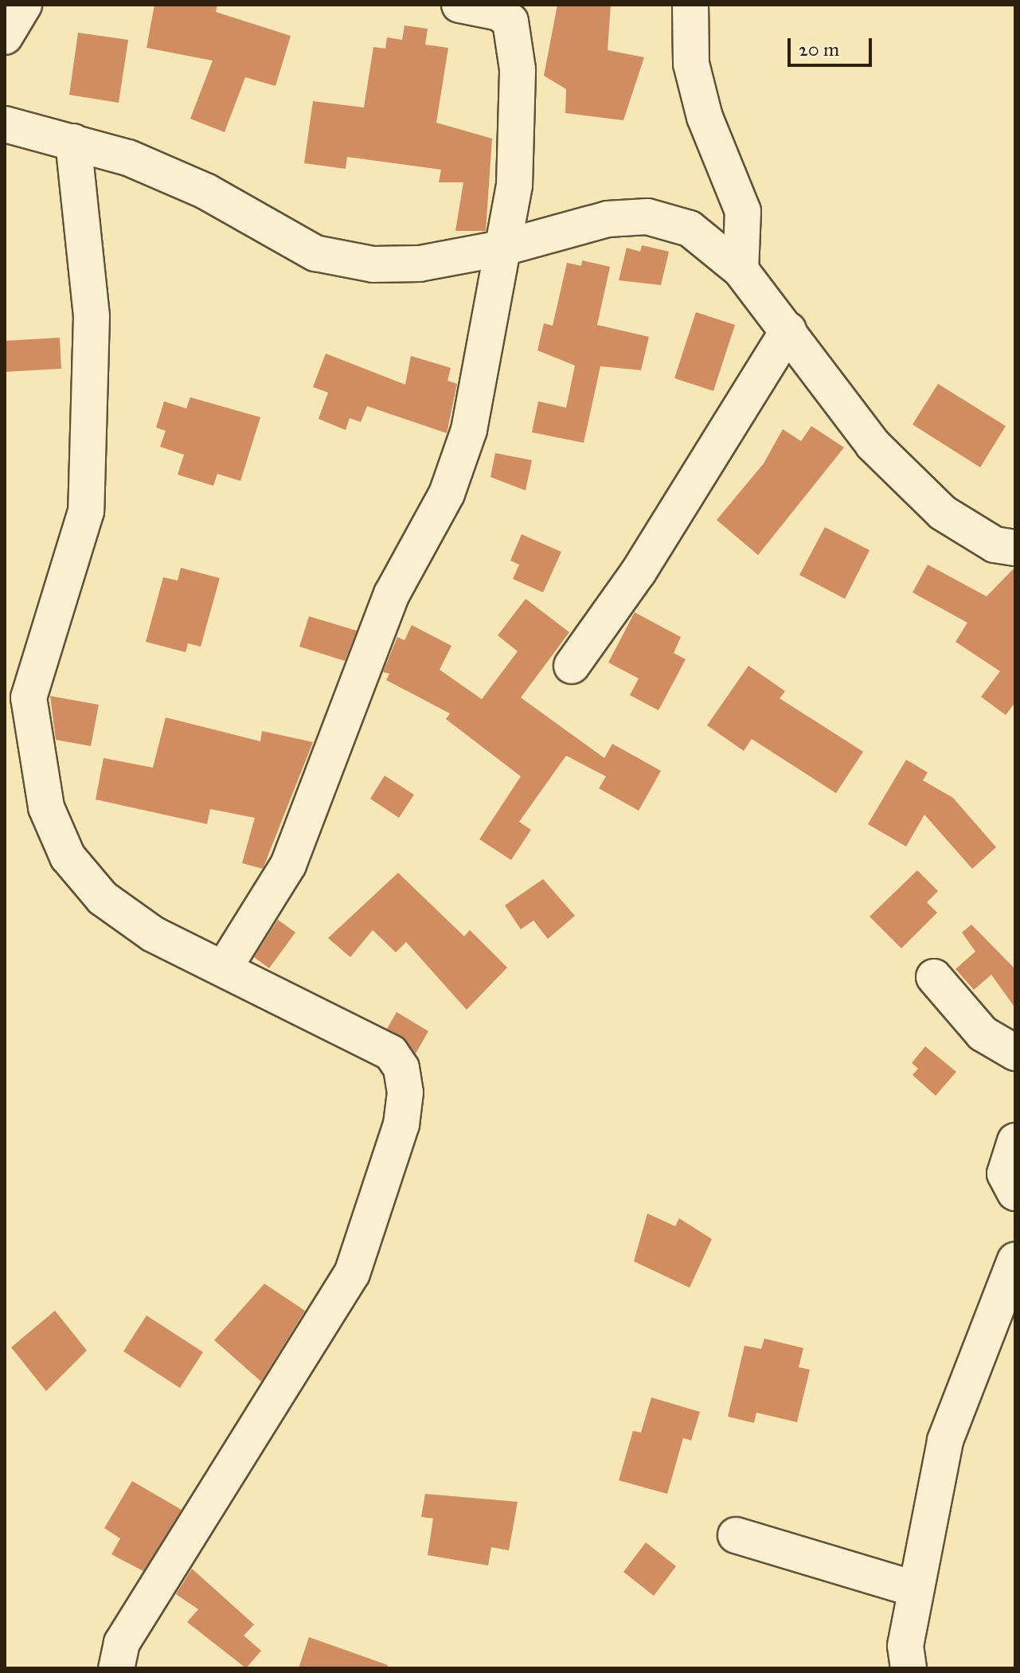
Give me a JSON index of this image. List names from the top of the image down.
{
  "scale_bar": "20 m"
}
